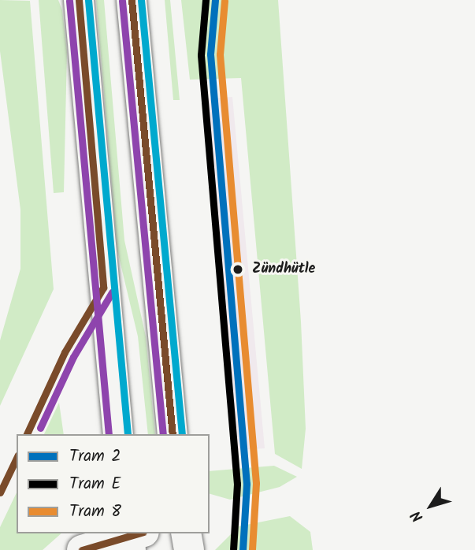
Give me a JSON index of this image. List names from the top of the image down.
{
  "places": ["Zündhütle"],
  "lines": ["tram line 2", "tram line E", "tram line 8"],
  "legend": ["Tram 2", "Tram E", "Tram 8"],
  "north": "bottom left"
}
